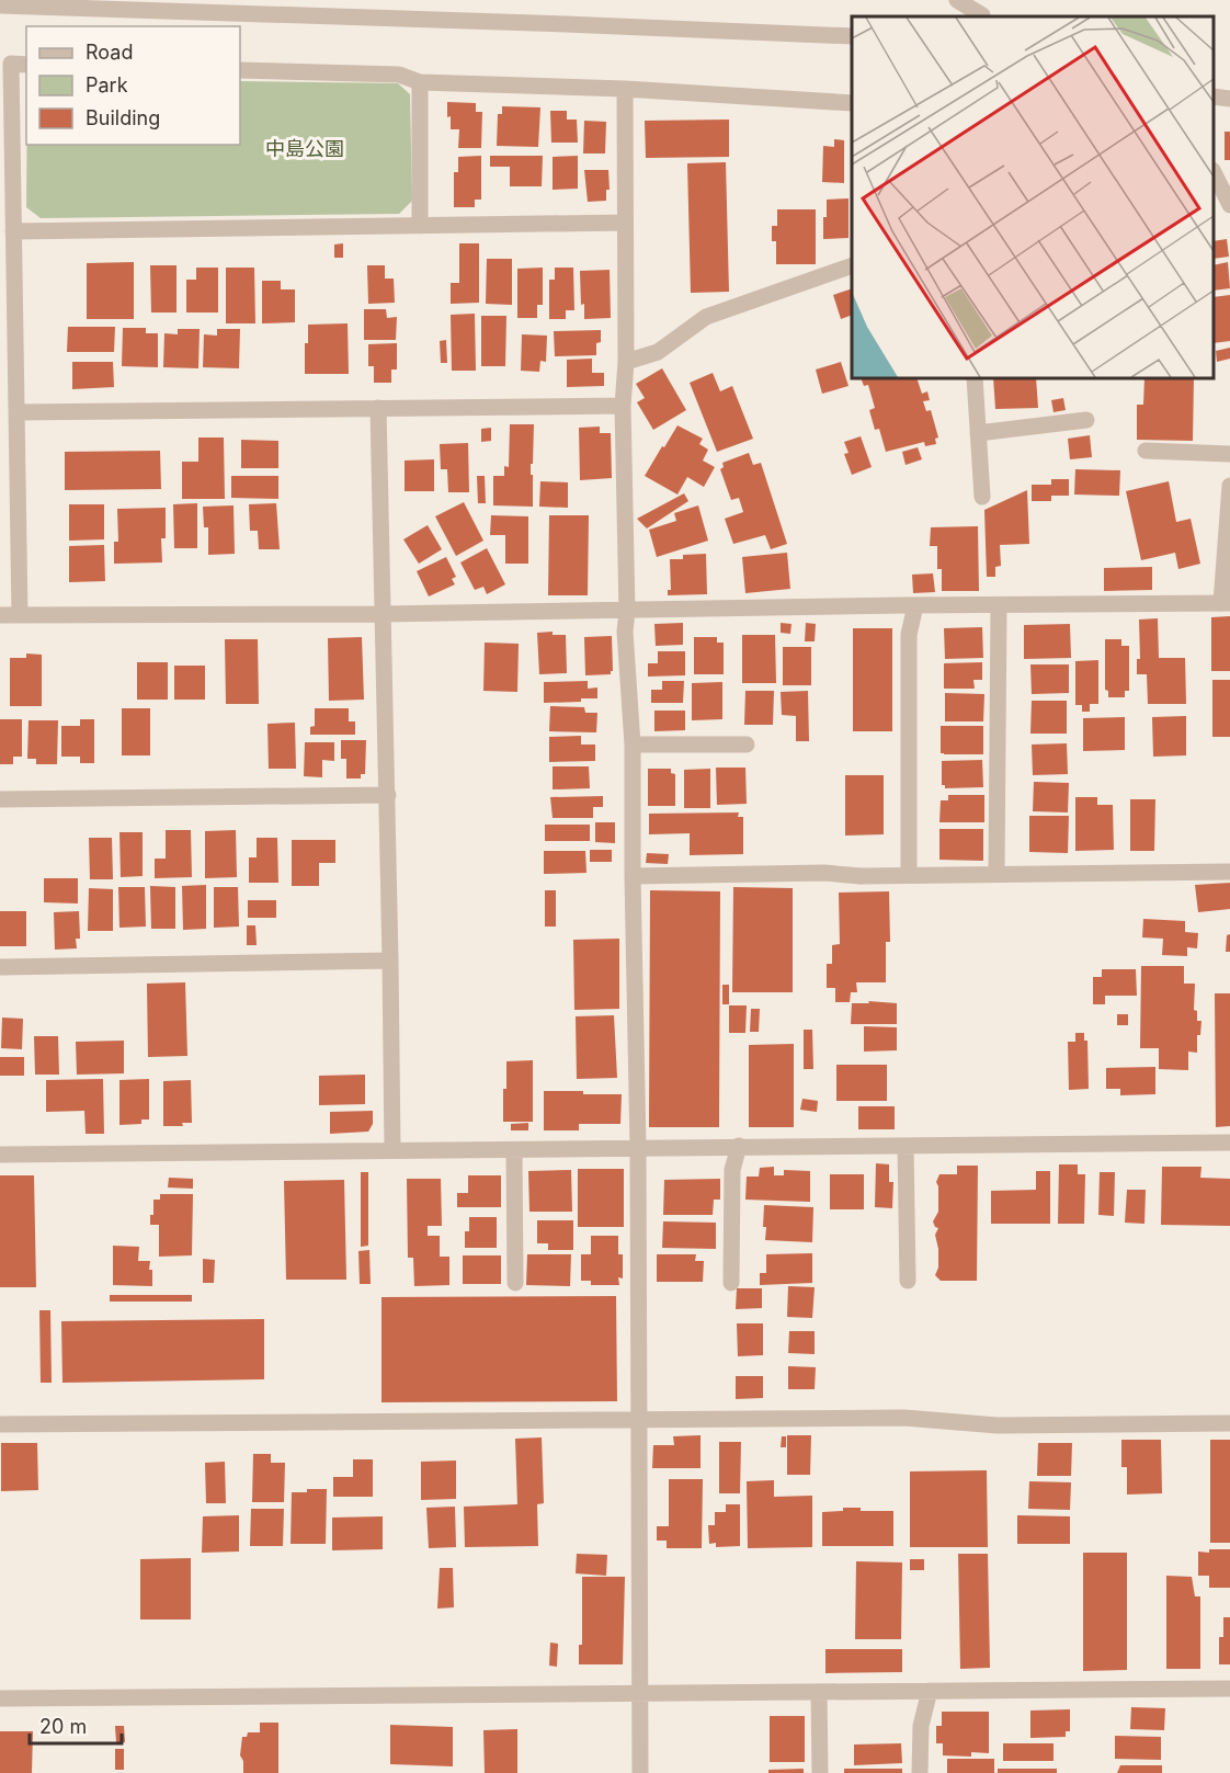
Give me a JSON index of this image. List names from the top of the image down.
{
  "parks": ["中島公園"],
  "legend": ["Road", "Park", "Building"],
  "scale_bar": "20 m"
}
